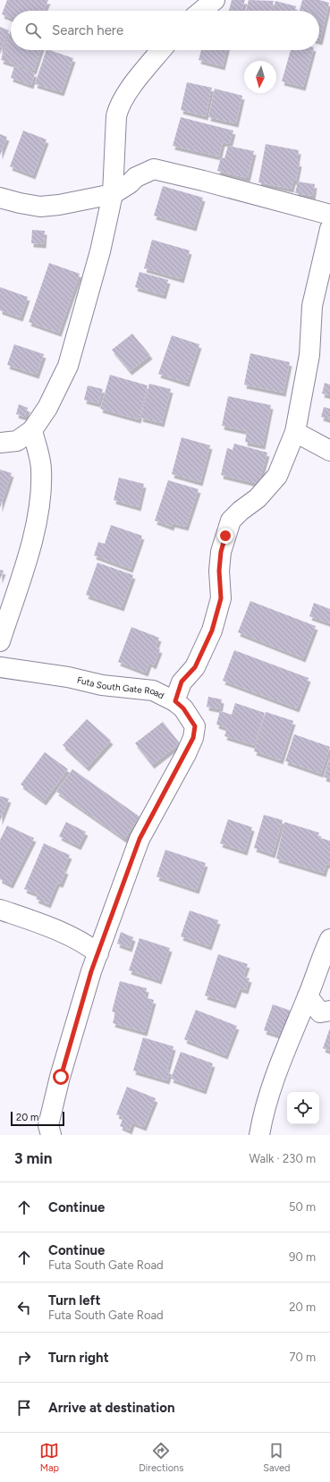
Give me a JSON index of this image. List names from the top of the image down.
{
  "streets": {
    "street": ["Futa South Gate Road"]
  },
  "scale_bar": "20 m",
  "north": "bottom",
  "page": {
    "search": "Search here",
    "scale": "20 m",
    "heading": ["3 min", "Walk · 230 m"],
    "list": [
      ["Continue", "50 m"],
      ["Continue", "Futa South Gate Road", "90 m"],
      ["Turn left", "Futa South Gate Road", "20 m"],
      ["Turn right", "70 m"],
      "Arrive at destination"
    ],
    "nav": ["Map", "Directions", "Saved"]
  }
}
